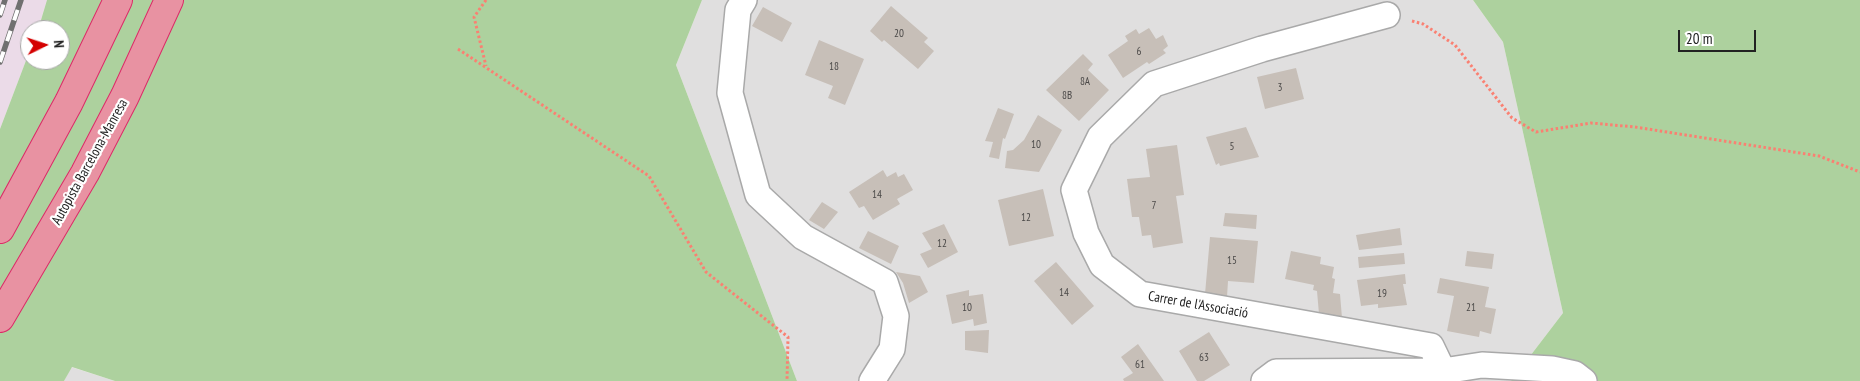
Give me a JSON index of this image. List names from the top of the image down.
{
  "streets": {
    "highway": ["Autopista Barcelona-Manresa"],
    "street": ["Carrer de l'Associació"]
  },
  "house_numbers": [
    "20",
    "6",
    "18",
    "8A",
    "3",
    "8B",
    "10",
    "5",
    "14",
    "7",
    "12",
    "12",
    "15",
    "14",
    "19",
    "10",
    "21",
    "63",
    "61"
  ],
  "scale_bar": "20 m",
  "north": "right"
}
